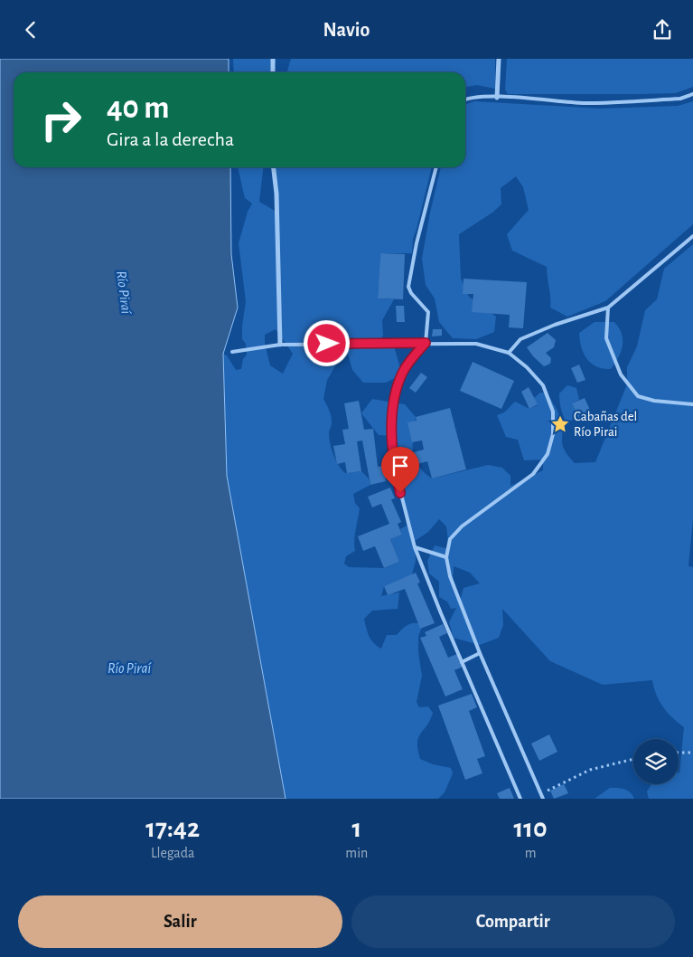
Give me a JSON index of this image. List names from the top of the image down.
{
  "water": ["Río Piraí"],
  "places": {
    "place": ["Cabañas del Río Pirai"]
  },
  "page": {
    "header": "Navio",
    "turn": ["40 m", "Gira a la derecha"],
    "eta": [
      "17:42",
      "Llegada",
      "1",
      "min",
      "110",
      "m"
    ],
    "buttons": ["Salir", "Compartir"]
  }
}
